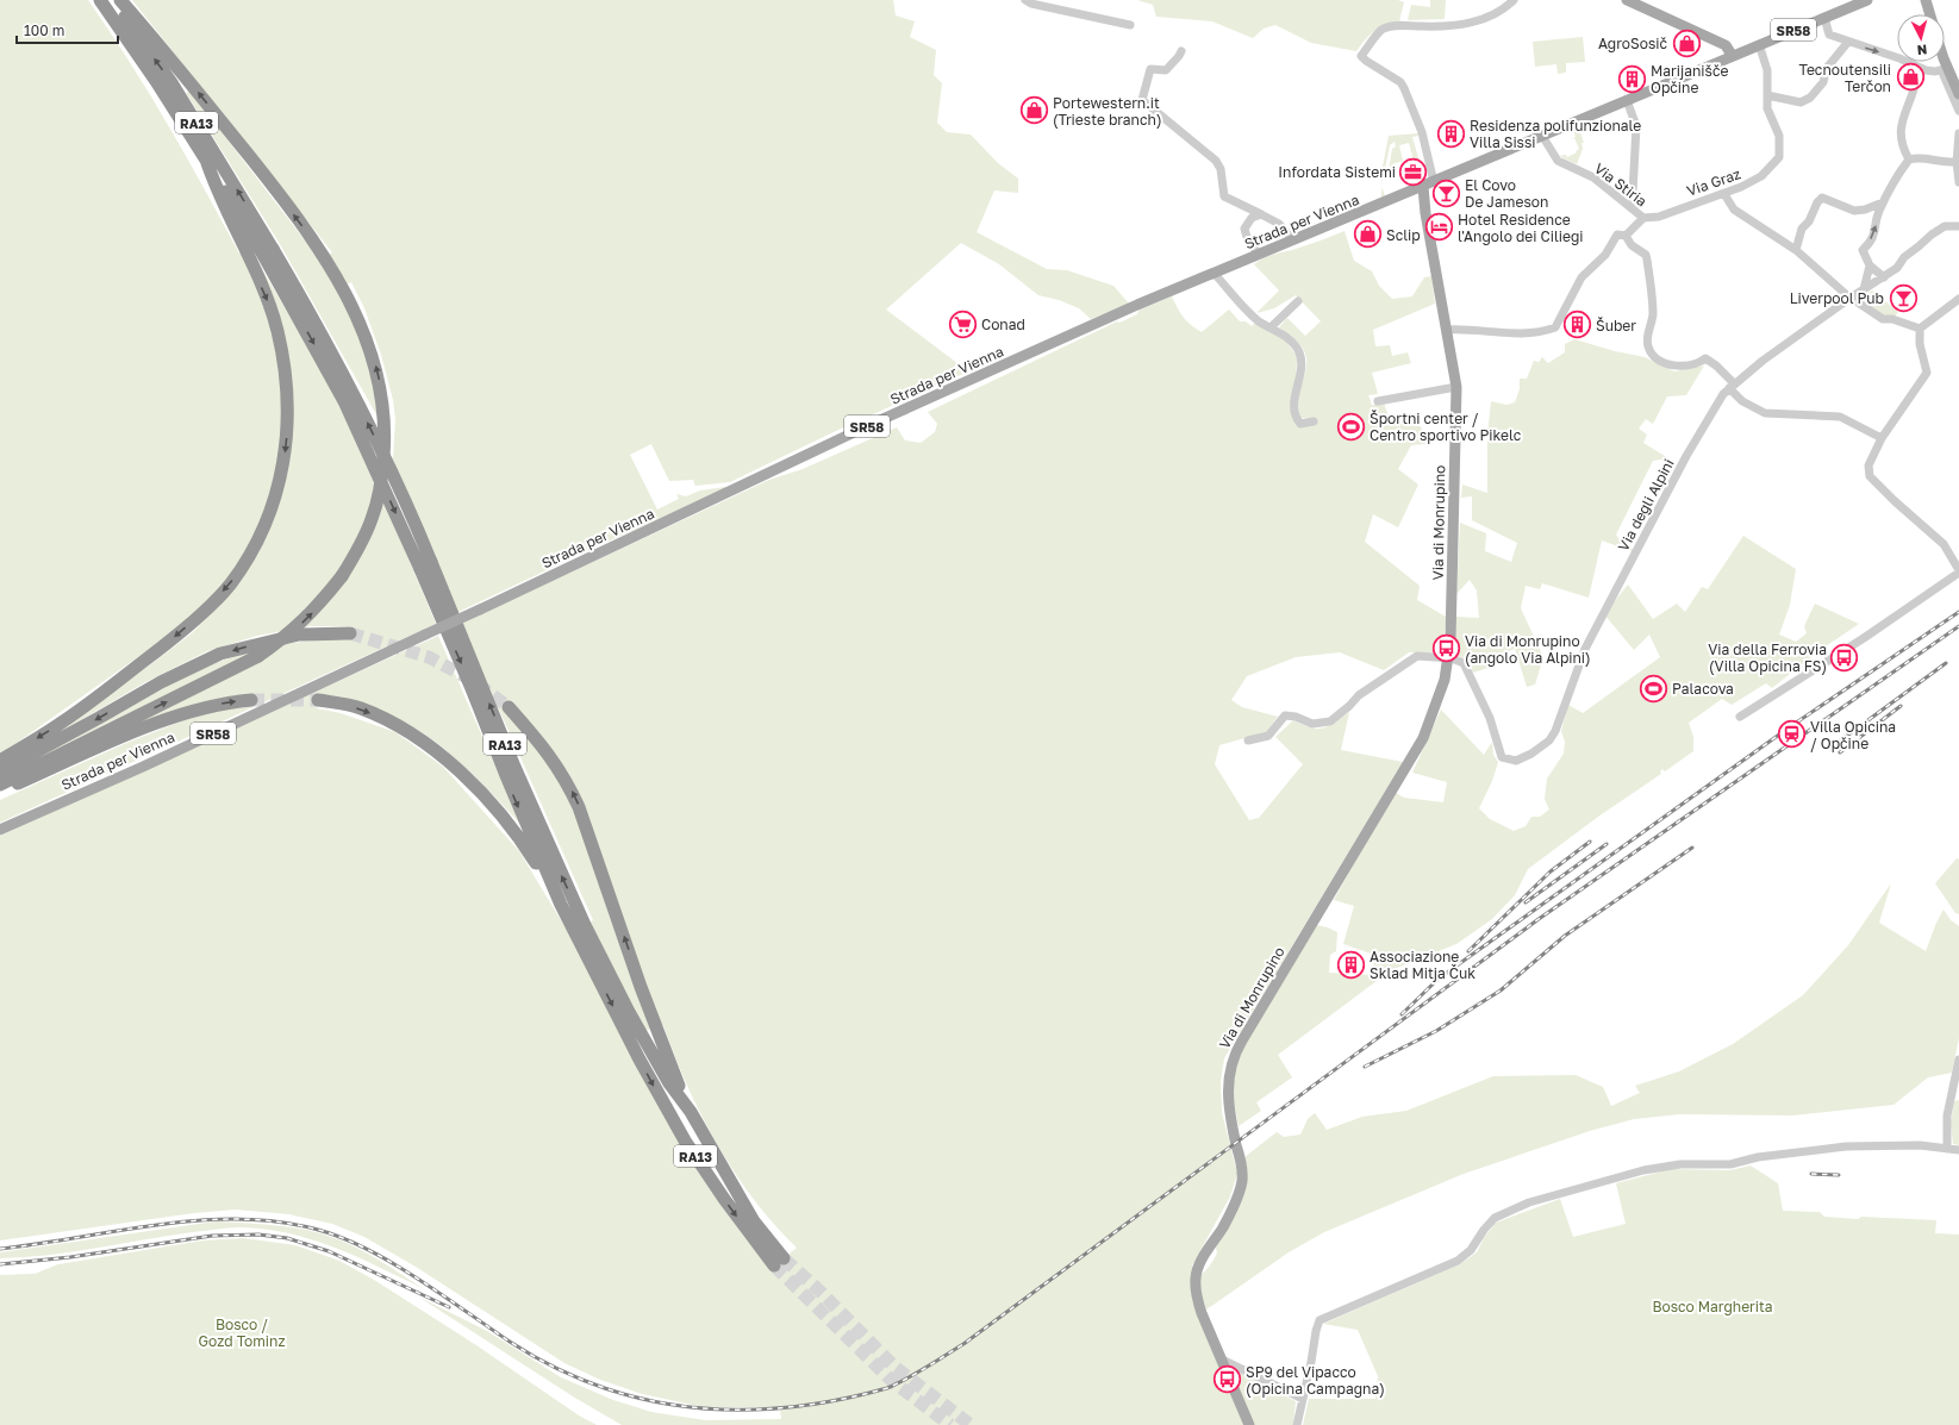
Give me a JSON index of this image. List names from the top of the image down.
{
  "streets": {
    "highway": ["RA13"],
    "main road": ["SR58", "Strada per Vienna", "Via di Monrupino"],
    "street": ["Via Graz", "Via Stiria", "Via degli Alpini"]
  },
  "crossings": [
    ["Via Graz", "Via Stiria"],
    ["Via Graz", "Strada per Vienna"],
    ["Via Stiria", "Strada per Vienna"],
    ["Strada per Vienna", "Via di Monrupino"],
    ["Via degli Alpini", "Via di Monrupino"]
  ],
  "parks": ["Bosco Margherita", "Bosco / Gozd Tominz"],
  "places": {
    "shop": [
      "AgroSosič",
      "Tecnoutensili Terčon",
      "Portewestern.it (Trieste branch)",
      "Sclip"
    ],
    "building": [
      "Marijanišče Opčine",
      "Residenza polifunzionale Villa Sissi",
      "Šuber",
      "Associazione Sklad Mitja Čuk"
    ],
    "office": ["Infordata Sistemi"],
    "bar": ["El Covo De Jameson", "Liverpool Pub"],
    "hotel": ["Hotel Residence l'Angolo dei Ciliegi"],
    "supermarket": ["Conad"],
    "sports": ["Športni center / Centro sportivo Pikelc", "Palacova"],
    "bus stop": ["Via di Monrupino (angolo Via Alpini)", "Via della Ferrovia (Villa Opicina FS)", "SP9 del Vipacco (Opicina Campagna)"],
    "station": ["Villa Opicina / Opčine"]
  },
  "scale_bar": "100 m",
  "north": "bottom"
}
